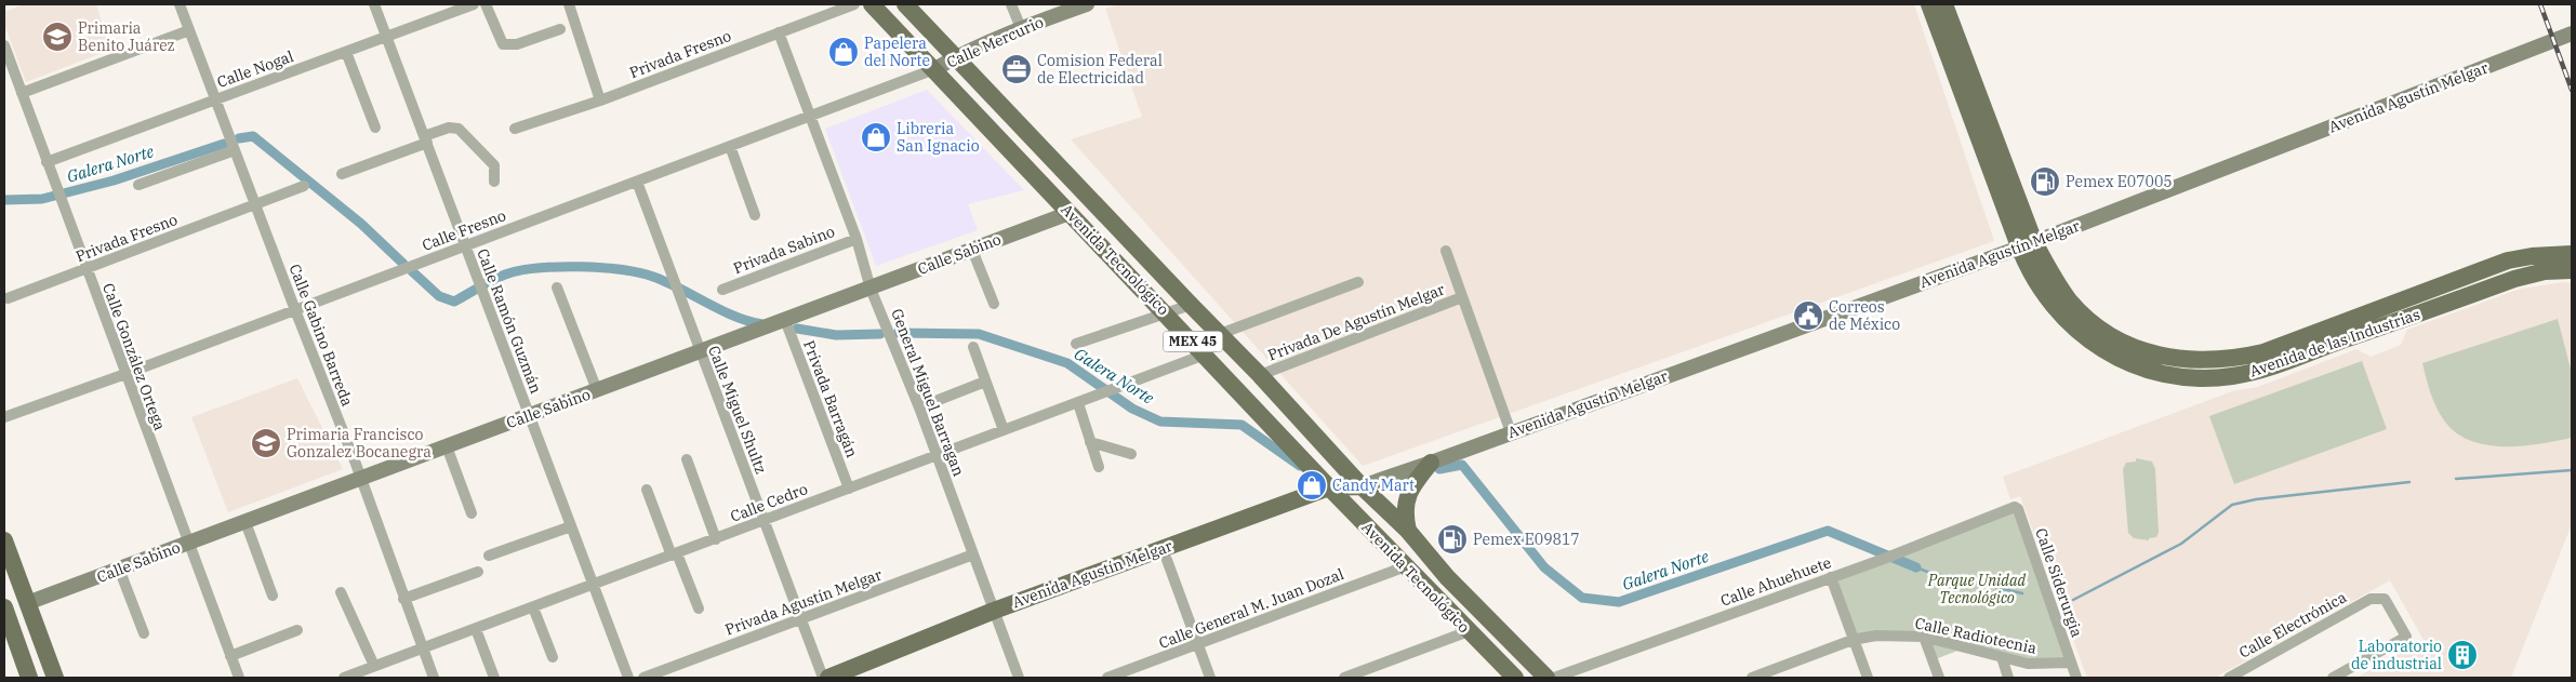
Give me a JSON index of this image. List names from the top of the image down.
{
  "streets": {
    "main road": [
      "Calle Mercurio",
      "Avenida Agustín Melgar",
      "Calle Sabino",
      "Avenida Tecnológico",
      "MEX 45",
      "Avenida de las Industrias"
    ],
    "street": [
      "Privada Fresno",
      "Calle Nogal",
      "Calle Fresno",
      "Privada Sabino",
      "Calle Ramón Guzmán",
      "Privada De Agustín Melgar",
      "Calle Gabino Barreda",
      "Calle González Ortega",
      "General Miguel Barragan",
      "Privada Barragán",
      "Calle Miguel Shultz",
      "Calle Cedro",
      "Calle Ahuehuete",
      "Calle Siderurgia",
      "Privada Agustín Melgar",
      "Calle General M. Juan Dozal",
      "Calle Electrónica",
      "Calle Radiotecnia"
    ]
  },
  "crossings": [
    ["Calle Mercurio", "Calle Fresno"],
    ["Calle Mercurio", "Avenida Tecnológico"],
    ["Privada Fresno", "Calle Gabino Barreda"],
    ["Privada Fresno", "Calle González Ortega"],
    ["Privada Fresno", "General Miguel Barragan"],
    ["Calle Nogal", "Calle Ramón Guzmán"],
    ["Calle Nogal", "Calle Gabino Barreda"],
    ["Calle Nogal", "Calle González Ortega"],
    ["Avenida Agustín Melgar", "Avenida Tecnológico"],
    ["Avenida Agustín Melgar", "Avenida de las Industrias"],
    ["Avenida Agustín Melgar", "General Miguel Barragan"],
    ["Calle Fresno", "Avenida Tecnológico"],
    ["Calle Fresno", "Calle Ramón Guzmán"],
    ["Calle Fresno", "Calle Gabino Barreda"],
    ["Calle Fresno", "Calle González Ortega"],
    ["Calle Fresno", "General Miguel Barragan"],
    ["Calle Fresno", "Calle Miguel Shultz"],
    ["Privada Sabino", "General Miguel Barragan"],
    ["Calle Sabino", "Avenida Tecnológico"],
    ["Calle Sabino", "Calle Ramón Guzmán"],
    ["Calle Sabino", "Calle Gabino Barreda"],
    ["Calle Sabino", "Calle González Ortega"],
    ["Calle Sabino", "General Miguel Barragan"],
    ["Calle Sabino", "Privada Barragán"],
    ["Calle Sabino", "Calle Miguel Shultz"],
    ["Avenida Tecnológico", "Privada De Agustín Melgar"],
    ["Avenida Tecnológico", "Calle Cedro"],
    ["Avenida Tecnológico", "Calle General M. Juan Dozal"],
    ["Calle Ramón Guzmán", "Calle Cedro"],
    ["Calle Gabino Barreda", "Calle Cedro"],
    ["General Miguel Barragan", "Calle Cedro"],
    ["General Miguel Barragan", "Privada Agustín Melgar"],
    ["Privada Barragán", "Calle Cedro"],
    ["Calle Miguel Shultz", "Calle Cedro"],
    ["Calle Miguel Shultz", "Privada Agustín Melgar"],
    ["Calle Ahuehuete", "Calle Siderurgia"],
    ["Calle Siderurgia", "Calle Radiotecnia"]
  ],
  "water": ["Galera Norte"],
  "parks": ["Parque Unidad Tecnológico"],
  "places": {
    "school or university": ["Primaria Benito Juárez", "Primaria Francisco Gonzalez Bocanegra"],
    "shop": ["Papelera del Norte", "Libreria San Ignacio", "Candy Mart"],
    "office": ["Comision Federal de Electricidad"],
    "fuel station": ["Pemex E07005", "Pemex E09817"],
    "public building": ["Correos de México"],
    "building": ["Laboratorio de industrial"]
  }
}
